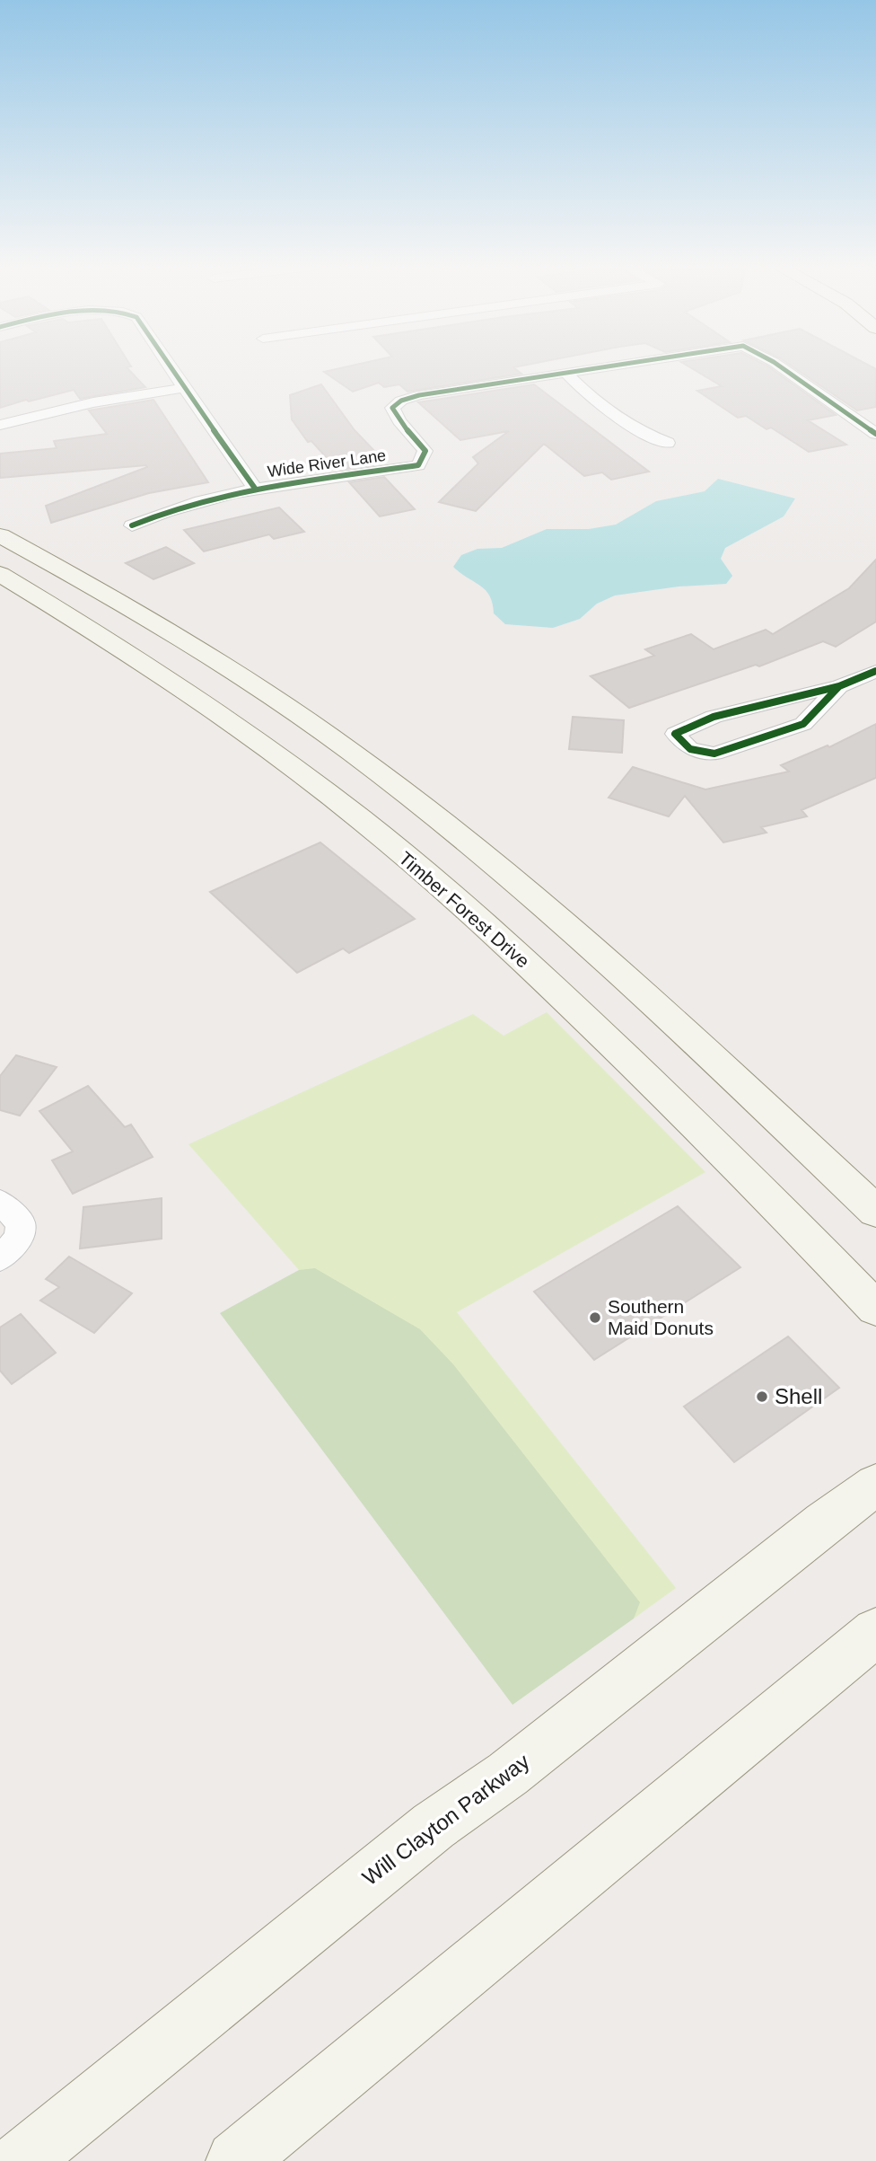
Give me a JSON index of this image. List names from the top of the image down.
{
  "streets": {
    "main road": ["Timber Forest Drive", "Will Clayton Parkway"],
    "street": ["Wide River Lane"]
  },
  "places": ["Southern Maid Donuts", "Shell"]
}
